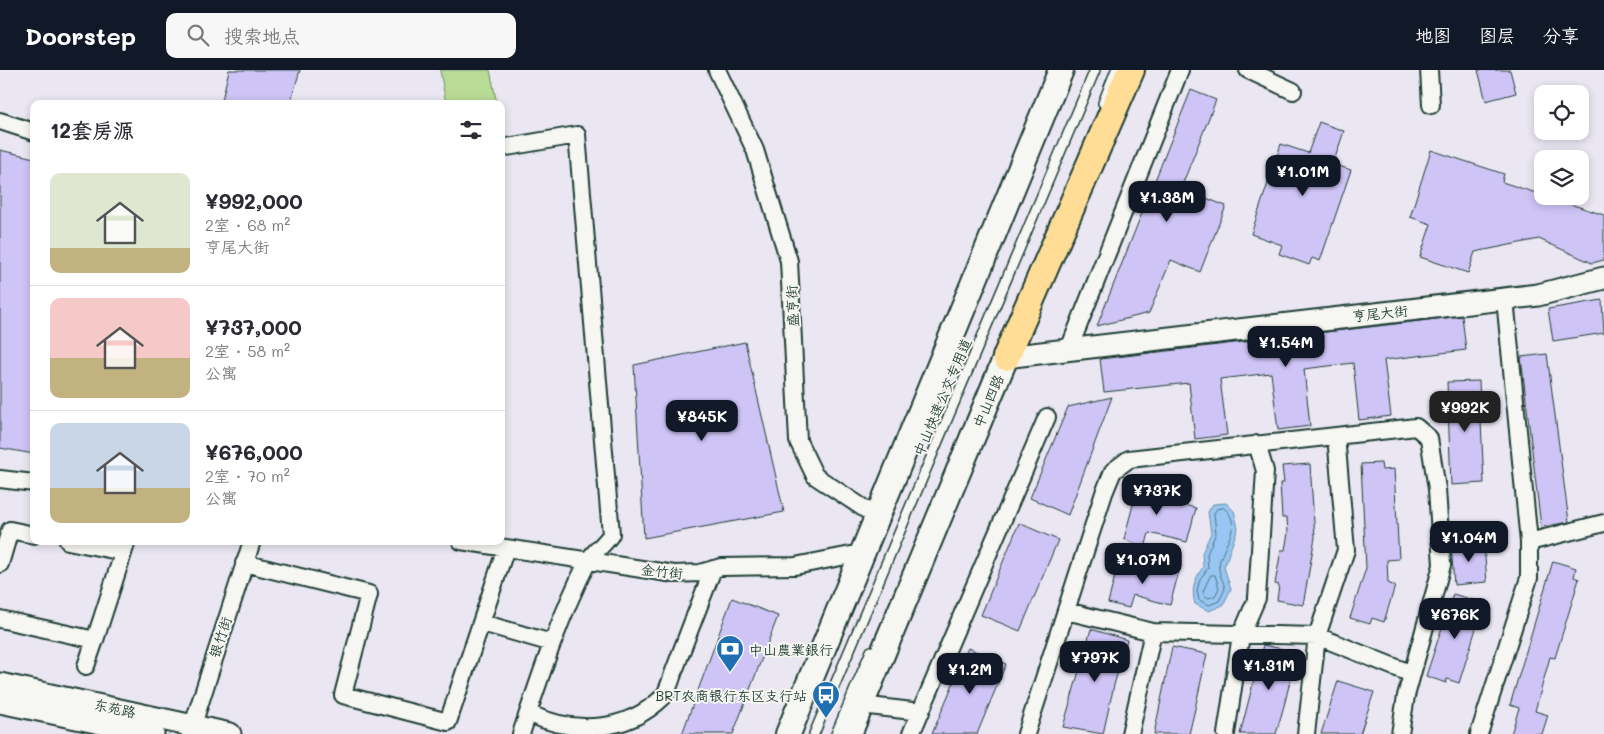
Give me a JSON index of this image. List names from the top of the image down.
{
  "streets": {
    "main road": ["中山四路"],
    "street": [
      "盛亨街",
      "亨尾大街",
      "金竹街",
      "银竹街",
      "东苑路"
    ],
    "lane": ["中山快速公交专用道"]
  },
  "crossings": [
    ["亨尾大街", "中山四路"],
    ["银竹街", "东苑路"]
  ],
  "places": {
    "bank": ["中山農業銀行"],
    "bus stop": ["BRT农商银行东区支行站"]
  },
  "page": {
    "header": "Doorstep",
    "search": "搜索地点",
    "nav": ["地图", "图层", "分享"],
    "heading": "12套房源",
    "price": [
      "¥1.01M",
      "¥1.38M",
      "¥1.54M",
      "¥992K",
      "¥845K",
      "¥737K",
      "¥1.04M",
      "¥1.07M",
      "¥676K",
      "¥797K",
      "¥1.31M",
      "¥1.2M"
    ],
    "list": [
      {
        "name": "¥992,000",
        "note": "2室 · 68 m² · 亨尾大街"
      },
      {
        "name": "¥737,000",
        "note": "2室 · 58 m² · 公寓"
      },
      {
        "name": "¥676,000",
        "note": "2室 · 70 m² · 公寓"
      }
    ]
  }
}
